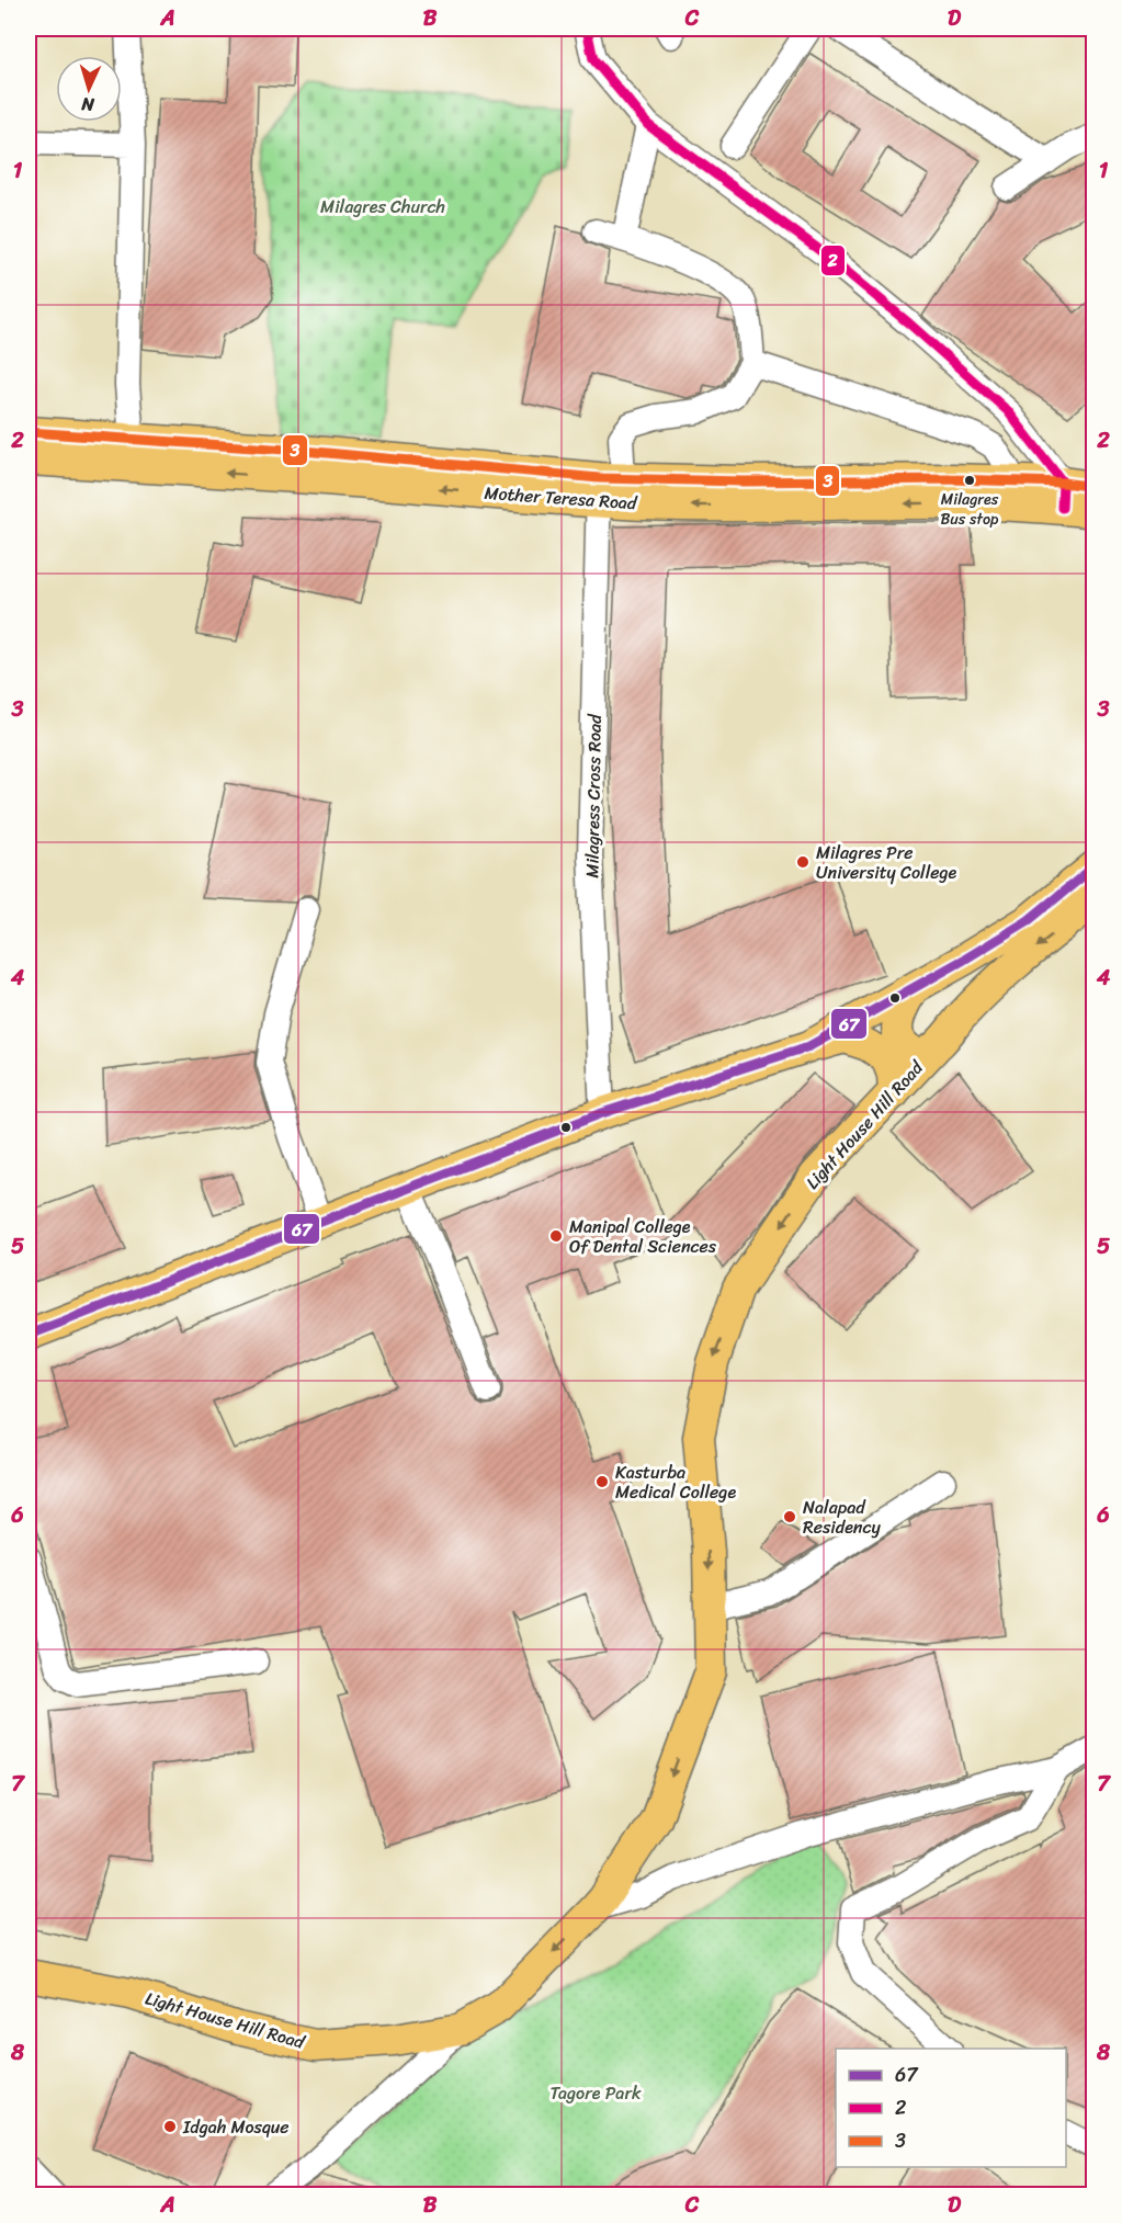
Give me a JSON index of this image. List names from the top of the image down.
{
  "streets": {
    "main road": ["Mother Teresa Road", "Light House Hill Road"],
    "street": ["Milagress Cross Road"]
  },
  "crossings": [
    ["Mother Teresa Road", "Milagress Cross Road"]
  ],
  "one_way": ["Light House Hill Road"],
  "parks": ["Milagres Church", "Tagore Park"],
  "places": [
    "Milagres Bus stop",
    "Milagres Pre University College",
    "Manipal College Of Dental Sciences",
    "Kasturba Medical College",
    "Nalapad Residency",
    "Idgah Mosque"
  ],
  "lines": ["transit line 2", "transit line 3", "transit line 67"],
  "legend": ["67", "2", "3"],
  "north": "bottom",
  "grid": {
    "columns": [
      "A",
      "B",
      "C",
      "D"
    ],
    "rows": [
      "1",
      "2",
      "3",
      "4",
      "5",
      "6",
      "7",
      "8"
    ]
  }
}
